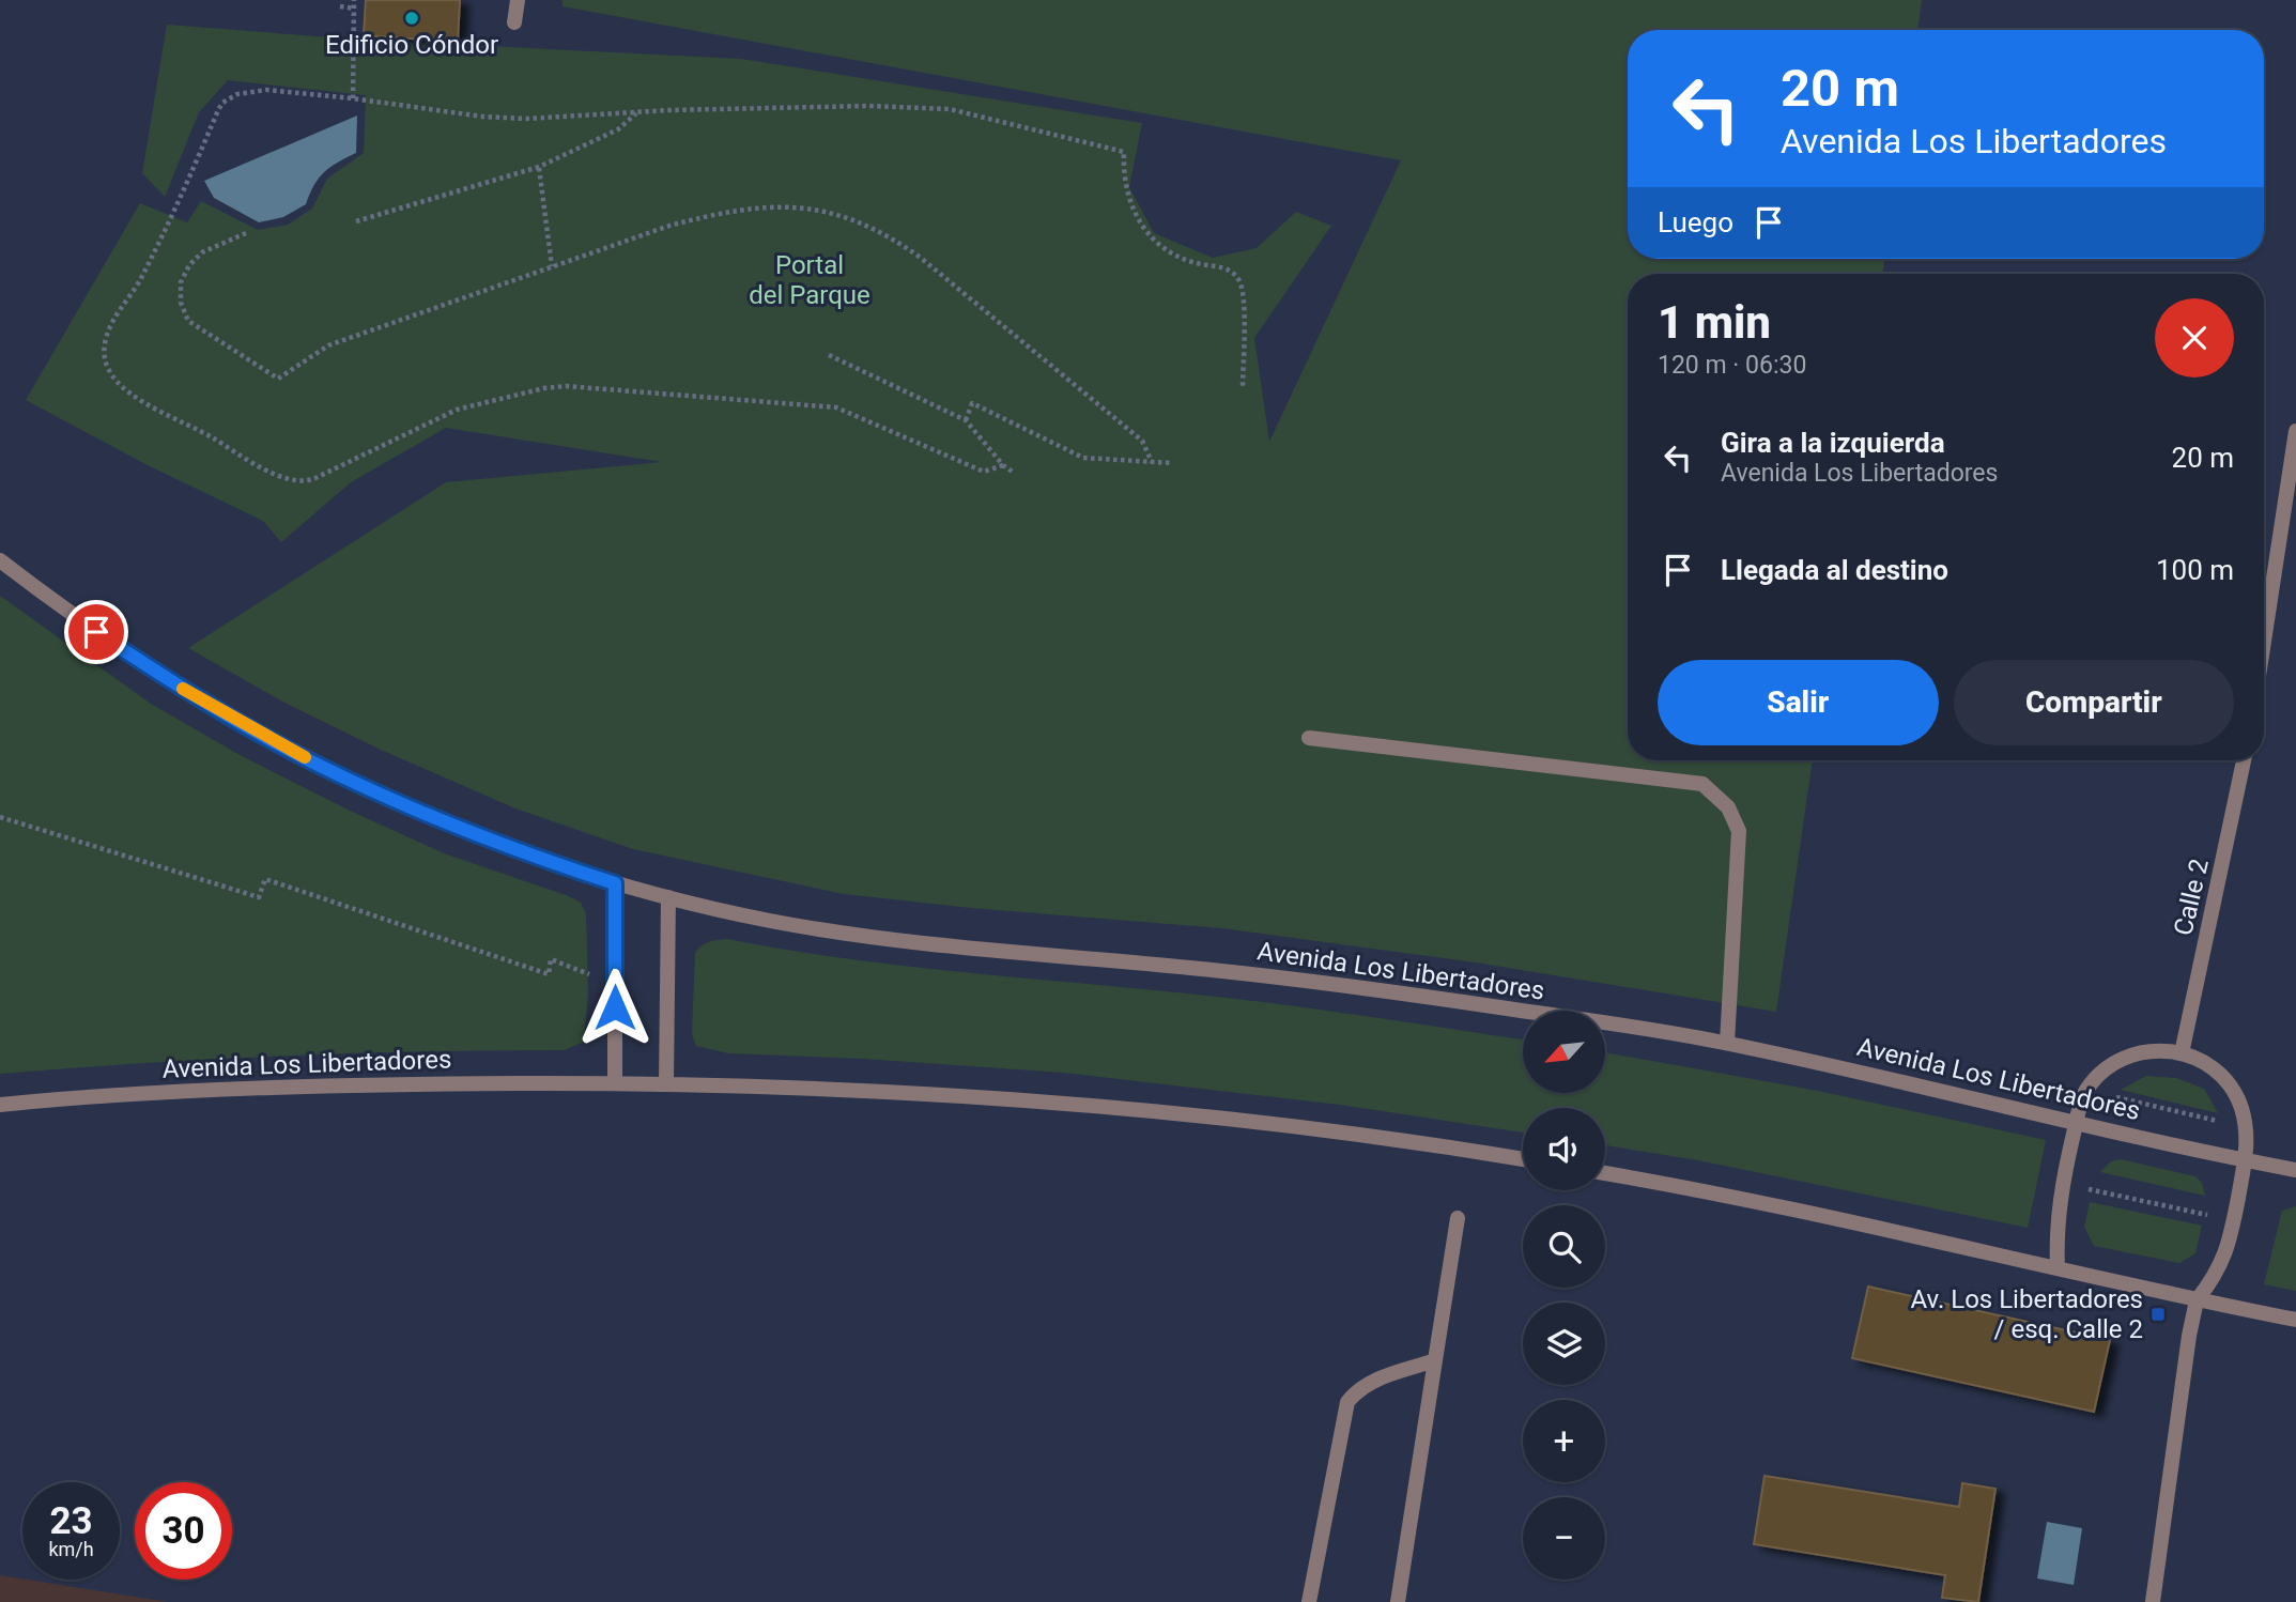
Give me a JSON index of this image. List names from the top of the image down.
{
  "streets": {
    "street": ["Calle 2", "Avenida Los Libertadores"]
  },
  "parks": ["Portal del Parque"],
  "places": {
    "other": ["Edificio Cóndor"],
    "transit": ["Av. Los Libertadores / esq. Calle 2"]
  },
  "north": "bottom left",
  "page": {
    "turn": ["20 m", "Avenida Los Libertadores"],
    "then": "Luego",
    "heading": ["1 min", "120 m · 06:30"],
    "list": [
      {
        "name": "Gira a la izquierda",
        "note": "Avenida Los Libertadores",
        "value": "20 m"
      },
      {
        "name": "Llegada al destino",
        "value": "100 m"
      }
    ],
    "buttons": ["Salir", "Compartir"],
    "map_buttons": ["+", "−"],
    "speed": "23 km/h",
    "limit": "30"
  }
}
